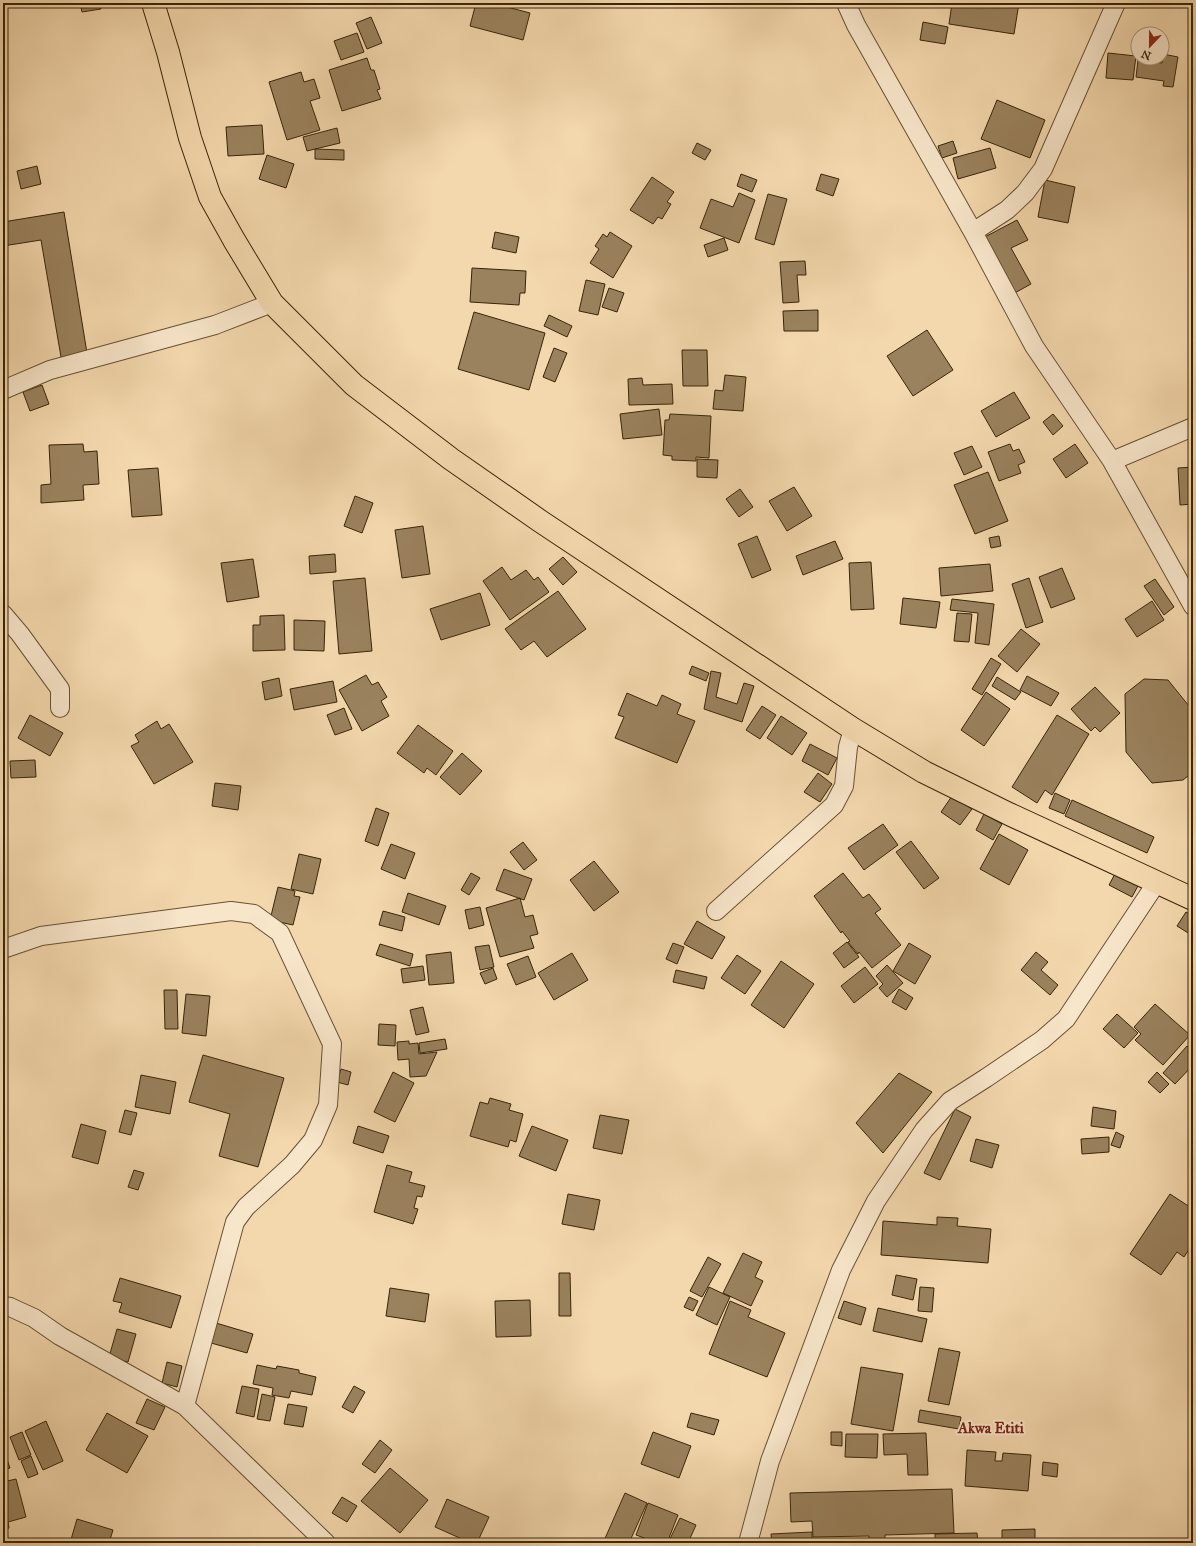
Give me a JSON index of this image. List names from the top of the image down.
{
  "districts": ["Akwa Etiti"],
  "north": "bottom"
}
